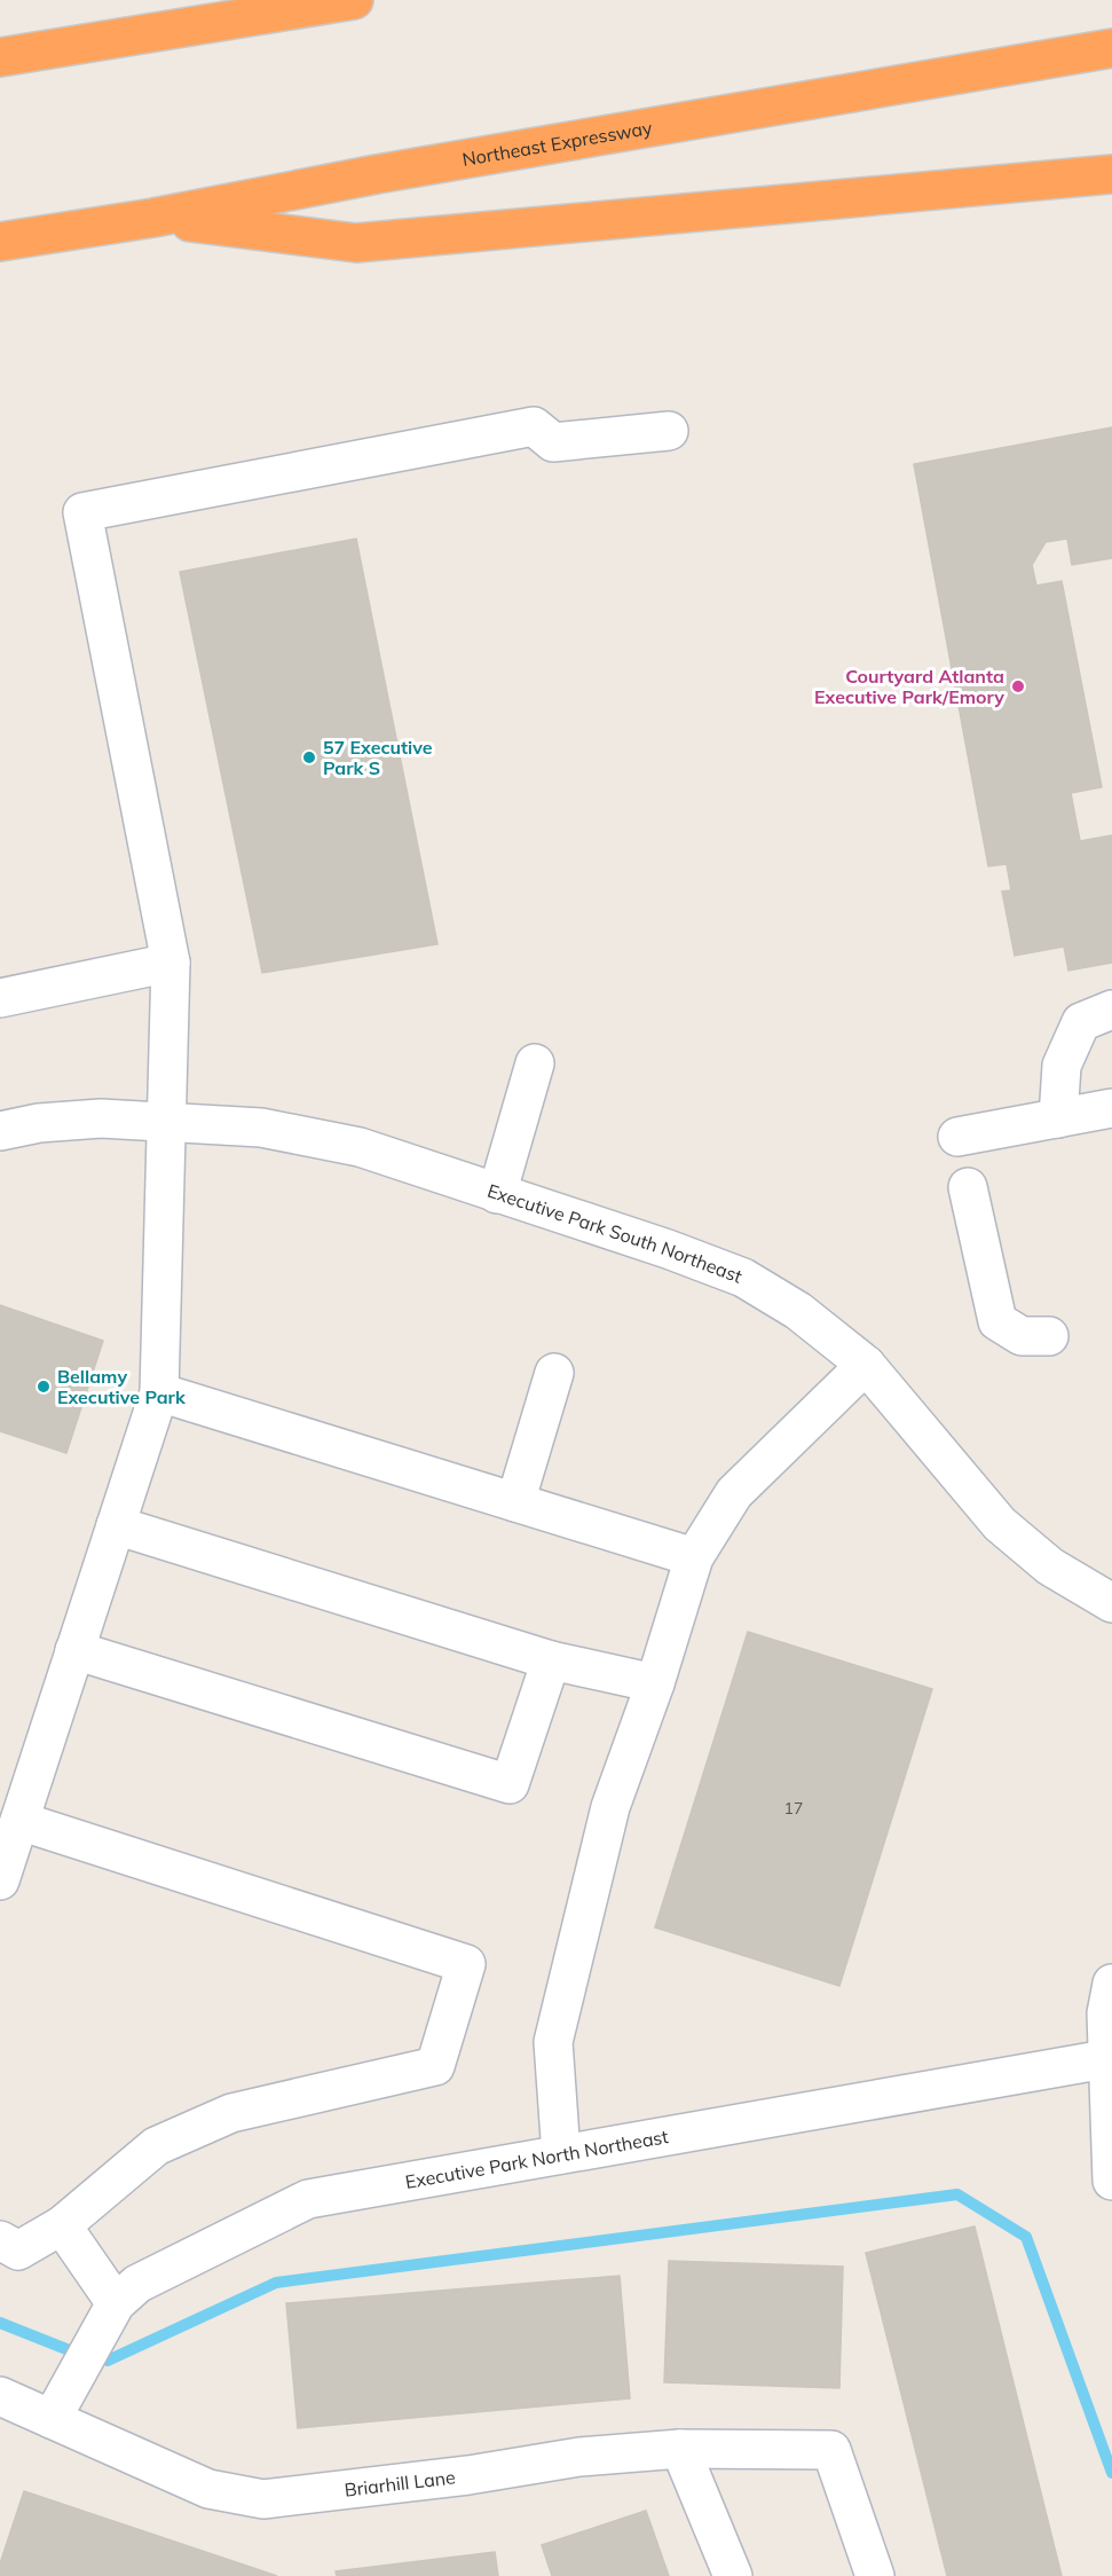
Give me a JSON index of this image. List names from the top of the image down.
{
  "streets": {
    "highway": ["Northeast Expressway"],
    "street": ["Executive Park South Northeast", "Executive Park North Northeast", "Briarhill Lane"]
  },
  "crossings": [
    ["Executive Park North Northeast", "Briarhill Lane"]
  ],
  "places": ["Courtyard Atlanta Executive Park/Emory", "57 Executive Park S", "Bellamy Executive Park"],
  "house_numbers": ["17"]
}
